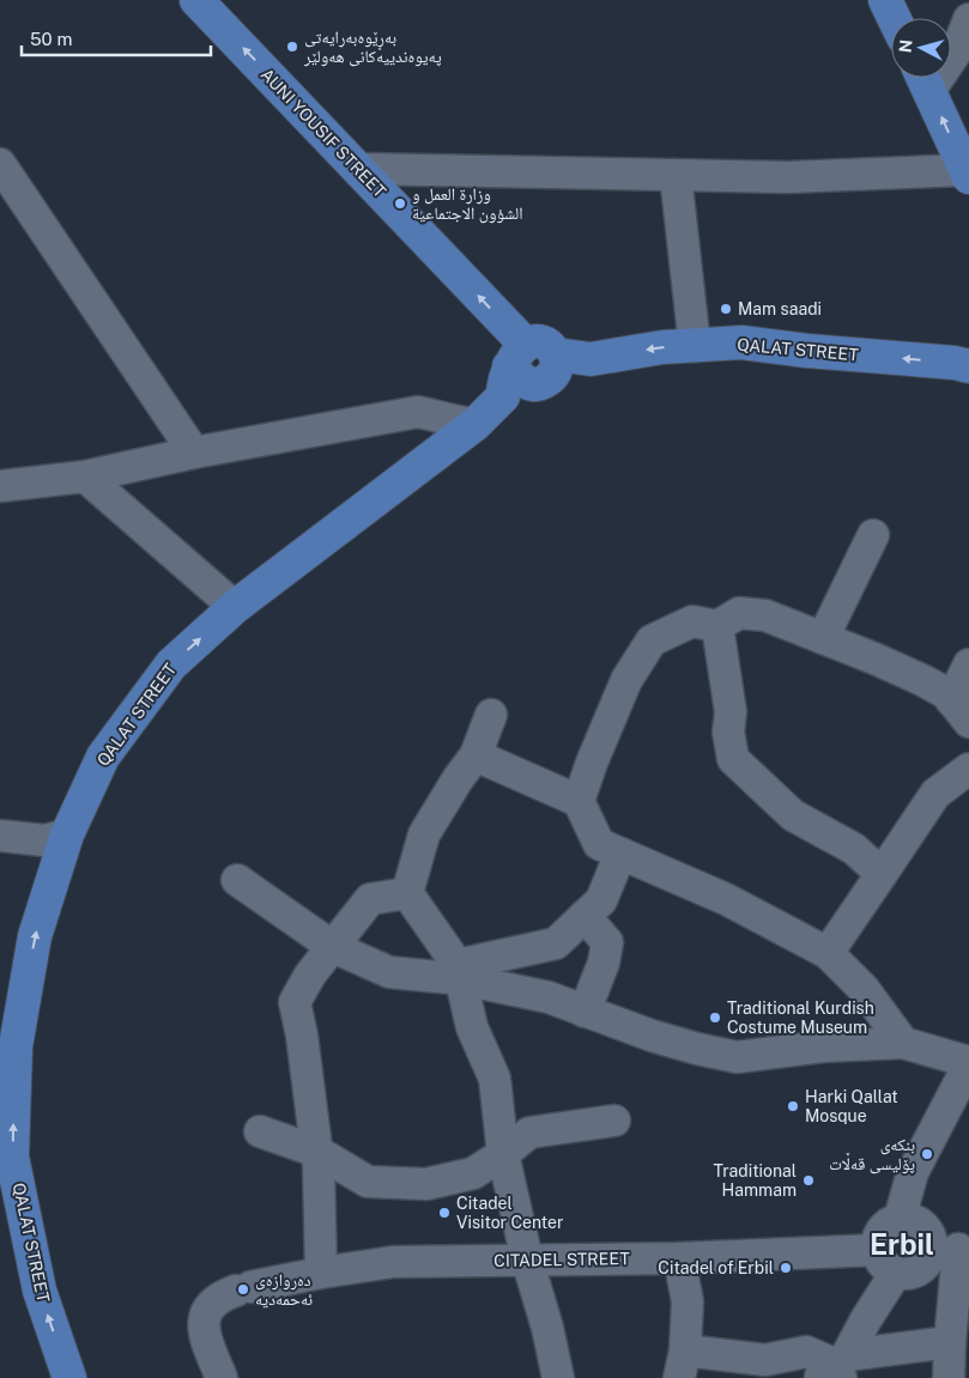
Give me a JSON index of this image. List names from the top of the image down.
{
  "streets": {
    "main road": ["AUNI YOUSIF STREET", "QALAT STREET"],
    "street": ["CITADEL STREET"]
  },
  "crossings": [
    ["AUNI YOUSIF STREET", "QALAT STREET"]
  ],
  "one_way": ["AUNI YOUSIF STREET"],
  "districts": ["Erbil"],
  "places": [
    "بەڕێوەبەرایەتی پەیوەندییەکانی هەولێر",
    "وزارة العمل و الشؤون الاجتماعية",
    "Mam saadi",
    "Traditional Kurdish Costume Museum",
    "Harki Qallat Mosque",
    "بنکەی پۆلیسی قەڵات",
    "Traditional Hammam",
    "Citadel Visitor Center",
    "Citadel of Erbil",
    "دەروازەی ئەحمەدیە"
  ],
  "scale_bar": "50 m",
  "north": "left"
}
